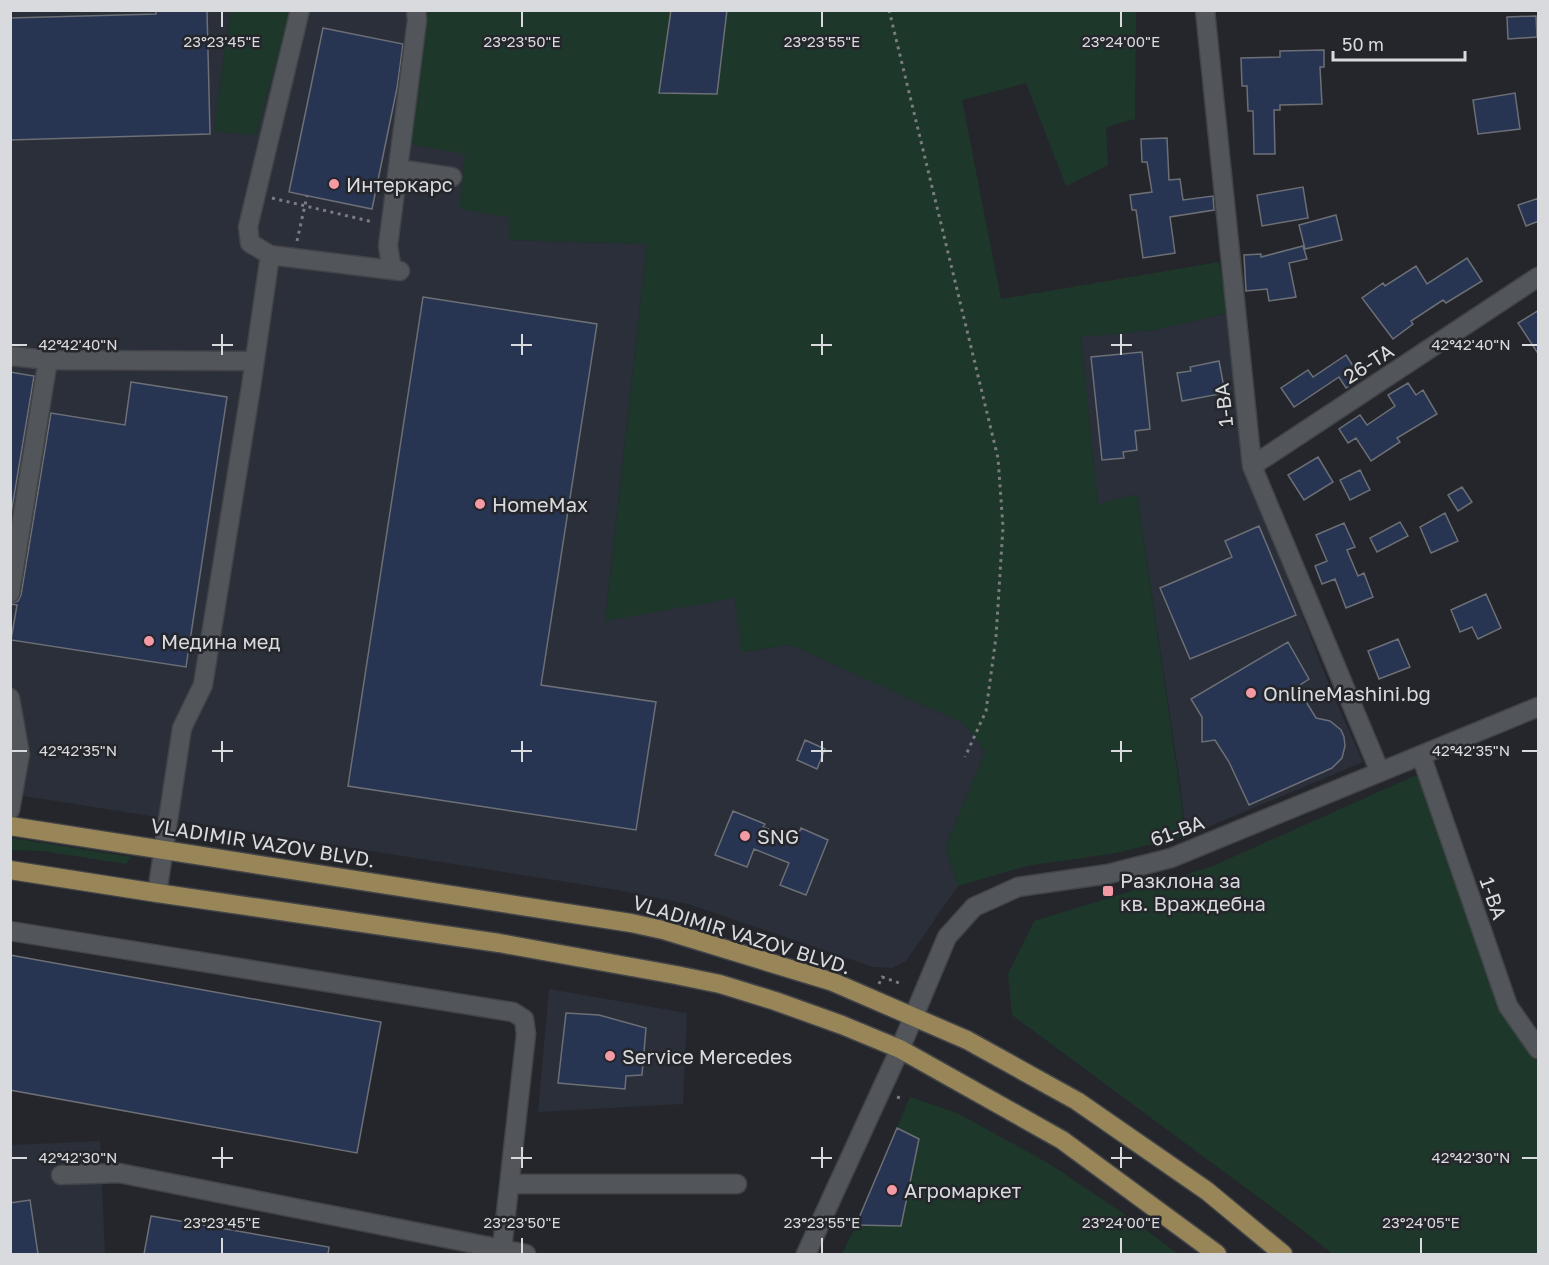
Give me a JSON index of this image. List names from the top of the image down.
{
  "streets": {
    "main road": ["VLADIMIR VAZOV BLVD."],
    "street": ["26-ТА", "1-ВА", "61-ВА"]
  },
  "crossings": [
    ["26-ТА", "1-ВА"],
    ["1-ВА", "61-ВА"],
    ["61-ВА", "VLADIMIR VAZOV BLVD."]
  ],
  "places": {
    "other": [
      "Интеркарс",
      "HomeMax",
      "Медина мед",
      "ОnlineMashini.bg",
      "SNG",
      "Service Mercedes",
      "Агромаркет"
    ],
    "transit": ["Разклона за кв. Враждебна"]
  },
  "scale_bar": "50 m",
  "coordinates": [
    "23°23'45\"E",
    "23°23'50\"E",
    "23°23'55\"E",
    "23°24'00\"E",
    "42°42'40\"N",
    "42°42'35\"N",
    "42°42'30\"N",
    "23°24'05\"E"
  ]
}
